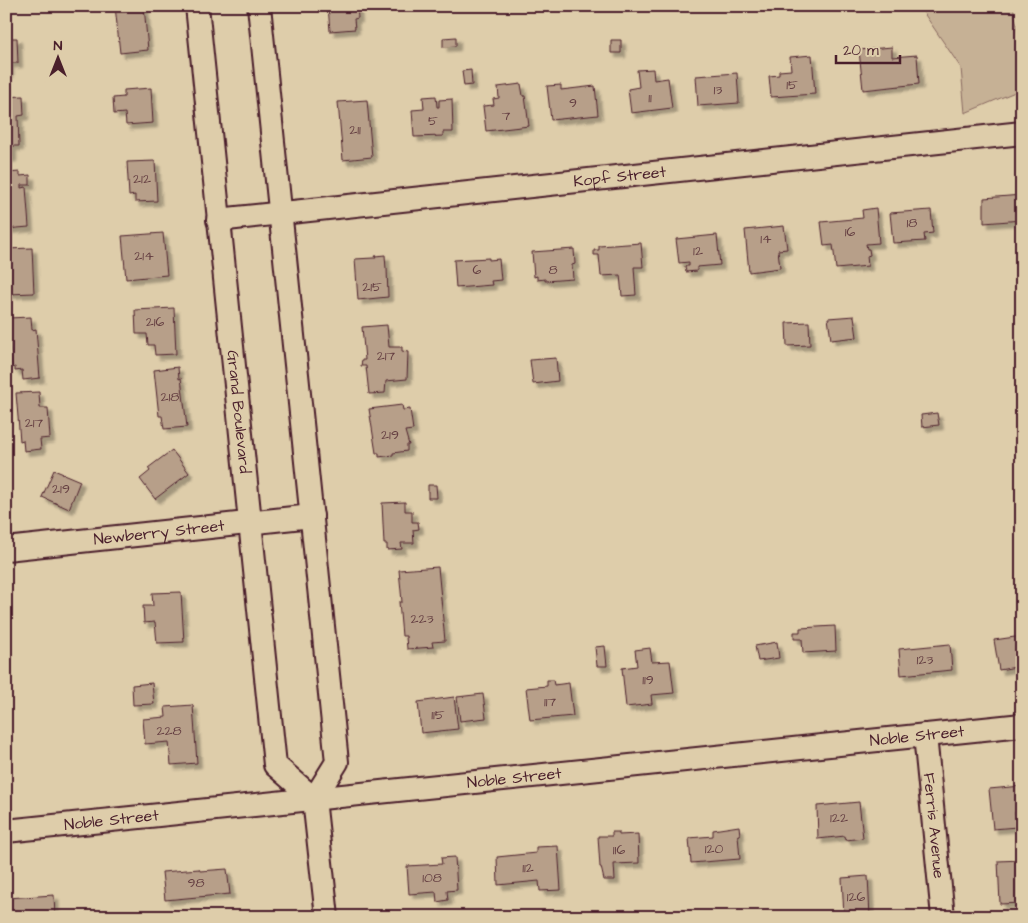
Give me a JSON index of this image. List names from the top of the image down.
{
  "streets": {
    "street": [
      "Kopf Street",
      "Grand Boulevard",
      "Newberry Street",
      "Noble Street",
      "Ferris Avenue"
    ]
  },
  "crossings": [
    ["Kopf Street", "Grand Boulevard"],
    ["Grand Boulevard", "Newberry Street"],
    ["Grand Boulevard", "Noble Street"],
    ["Noble Street", "Ferris Avenue"]
  ],
  "house_numbers": [
    "15",
    "13",
    "11",
    "9",
    "7",
    "5",
    "211",
    "212",
    "18",
    "16",
    "14",
    "12",
    "214",
    "6",
    "8",
    "215",
    "216",
    "217",
    "218",
    "217",
    "219",
    "219",
    "223",
    "123",
    "119",
    "117",
    "115",
    "228",
    "122",
    "120",
    "116",
    "112",
    "108",
    "98",
    "126"
  ],
  "scale_bar": "20 m",
  "north": "top"
}
